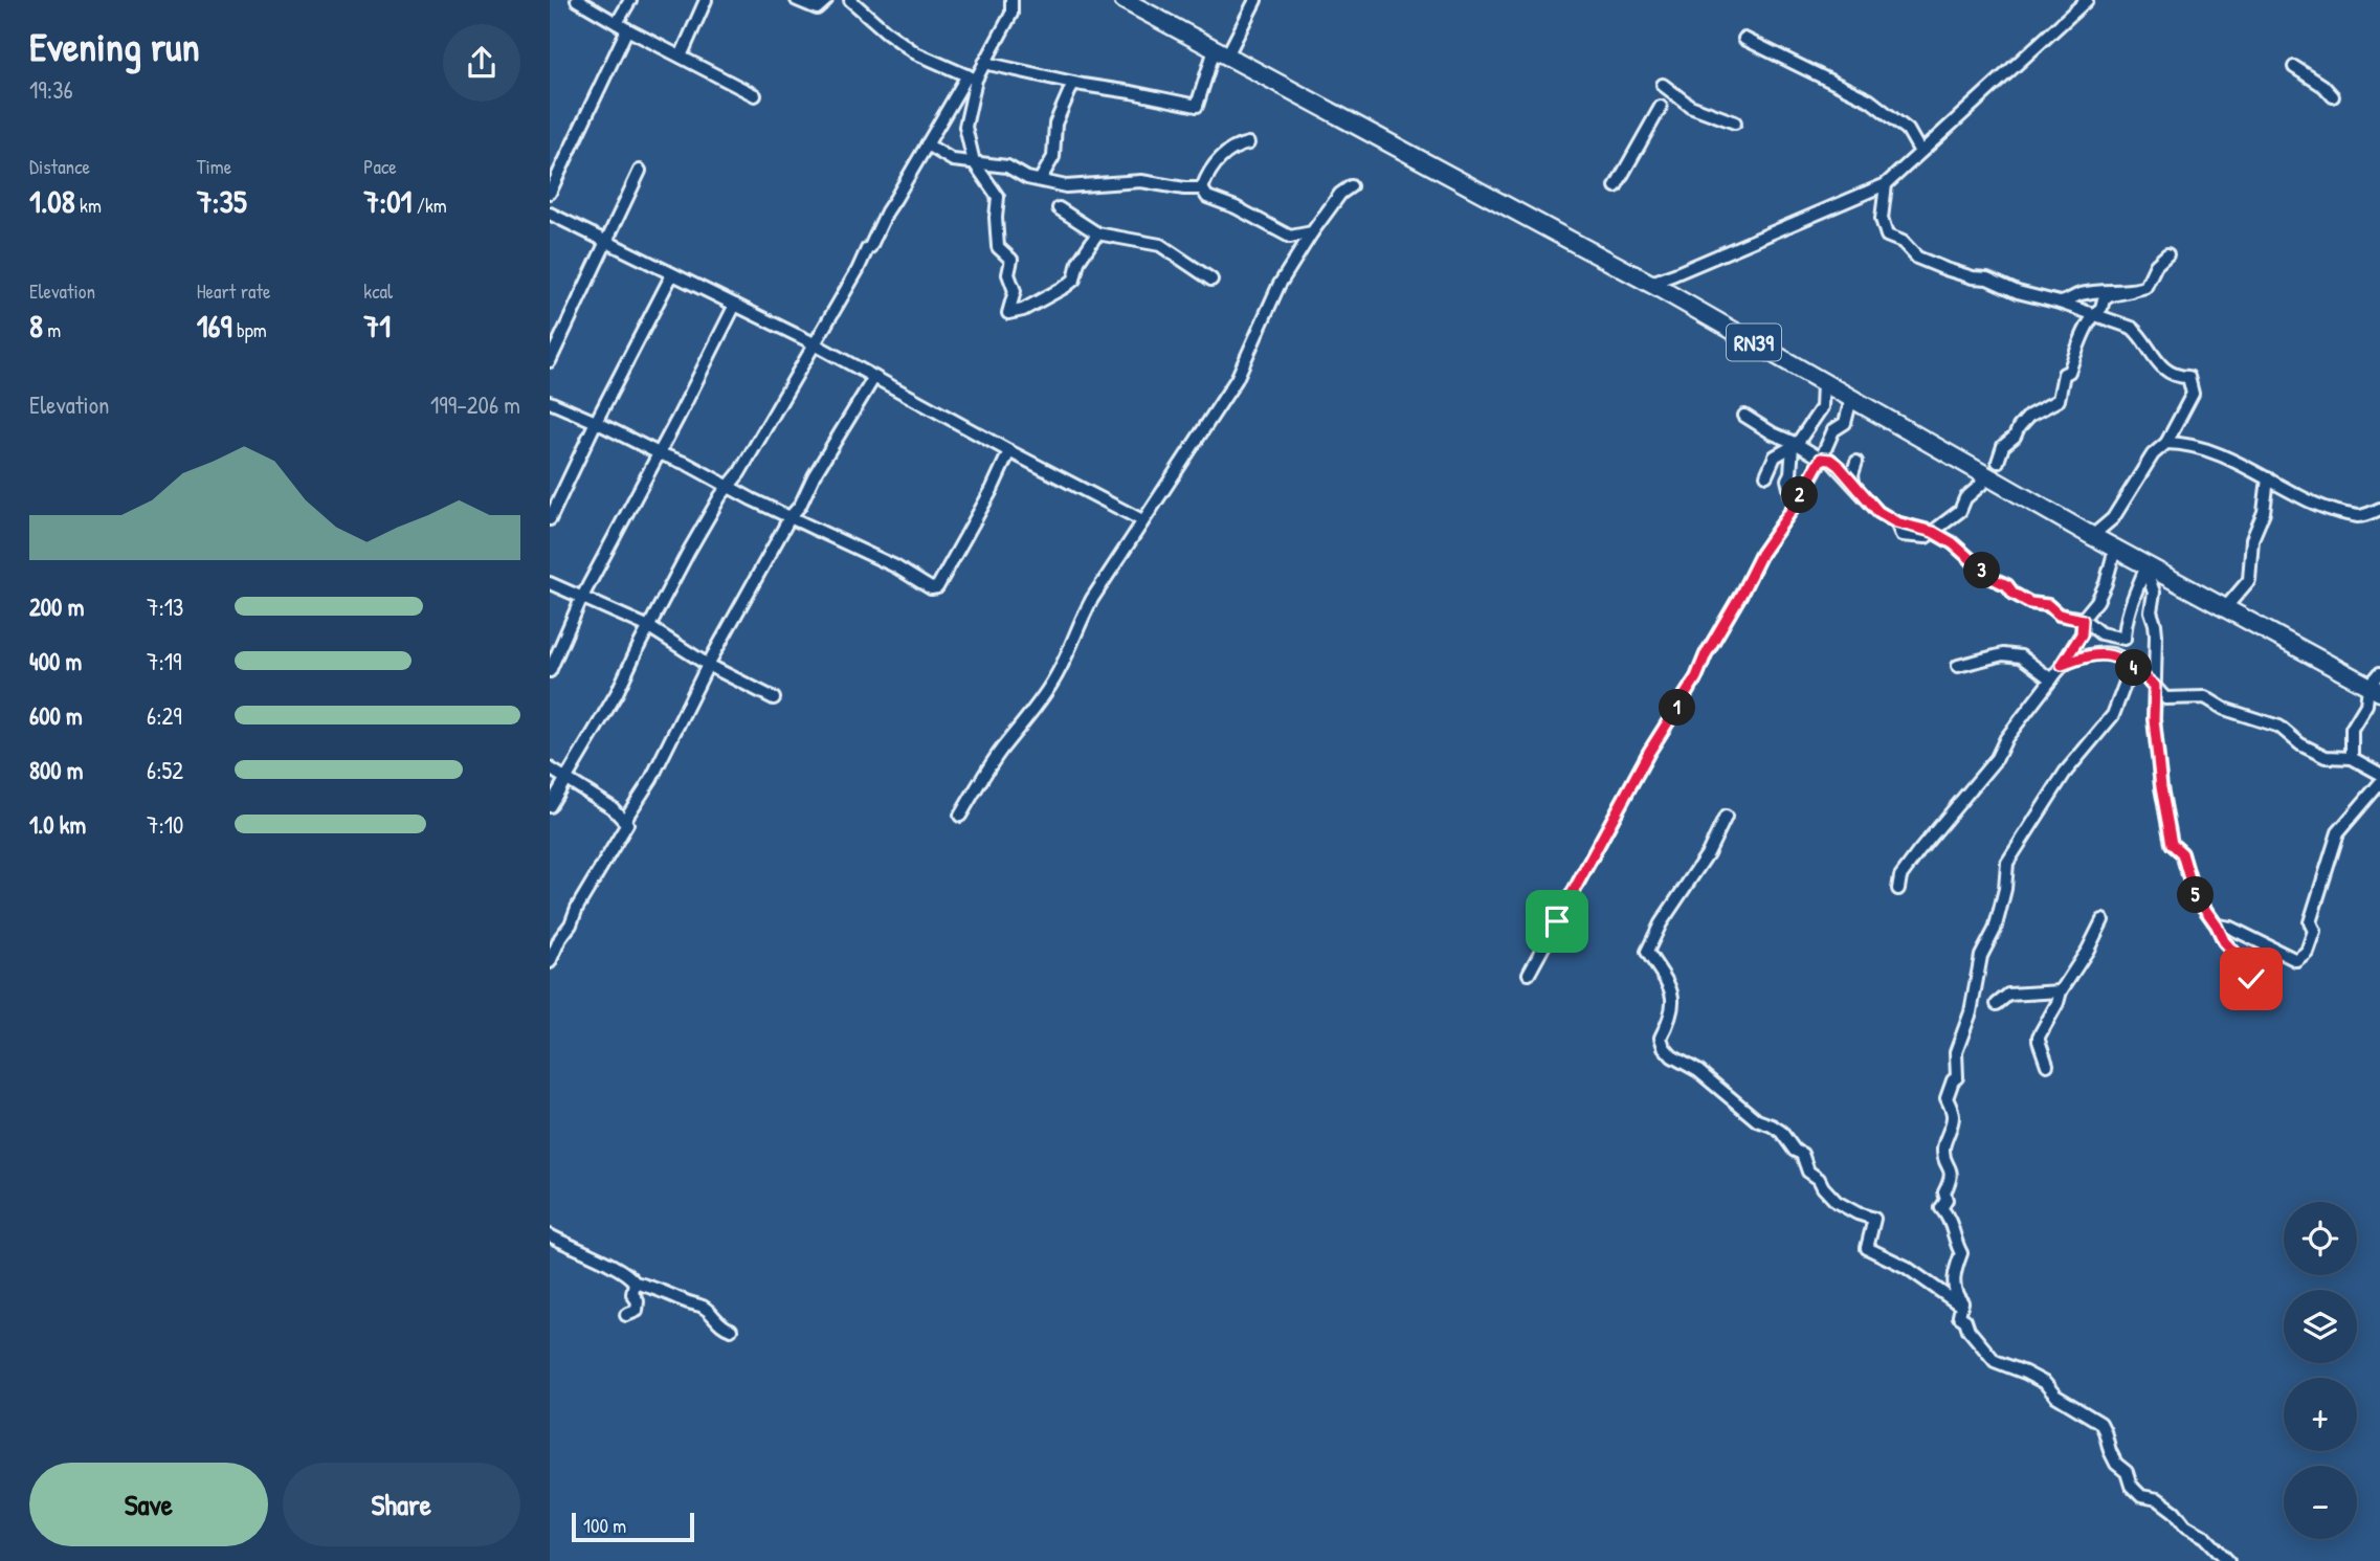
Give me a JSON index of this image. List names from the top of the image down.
{
  "streets": {
    "highway": ["RN39"]
  },
  "scale_bar": "100 m",
  "page": {
    "heading": ["Evening run", "19:36"],
    "stats": [
      ["Distance", "1.08 km"],
      ["Time", "7:35"],
      ["Pace", "7:01 /km"],
      ["Elevation", "8 m"],
      ["Heart rate", "169 bpm"],
      ["kcal", "71"]
    ],
    "chart": ["Elevation", "199–206 m"],
    "pins": [
      "2",
      "3",
      "4",
      "1",
      "5"
    ],
    "list": [
      {
        "name": "200 m",
        "note": "7:13"
      },
      {
        "name": "400 m",
        "note": "7:19"
      },
      {
        "name": "600 m",
        "note": "6:29"
      },
      {
        "name": "800 m",
        "note": "6:52"
      },
      {
        "name": "1.0 km",
        "note": "7:10"
      }
    ],
    "map_buttons": ["+", "−"],
    "buttons": ["Save", "Share"],
    "scale": "100 m"
  }
}
